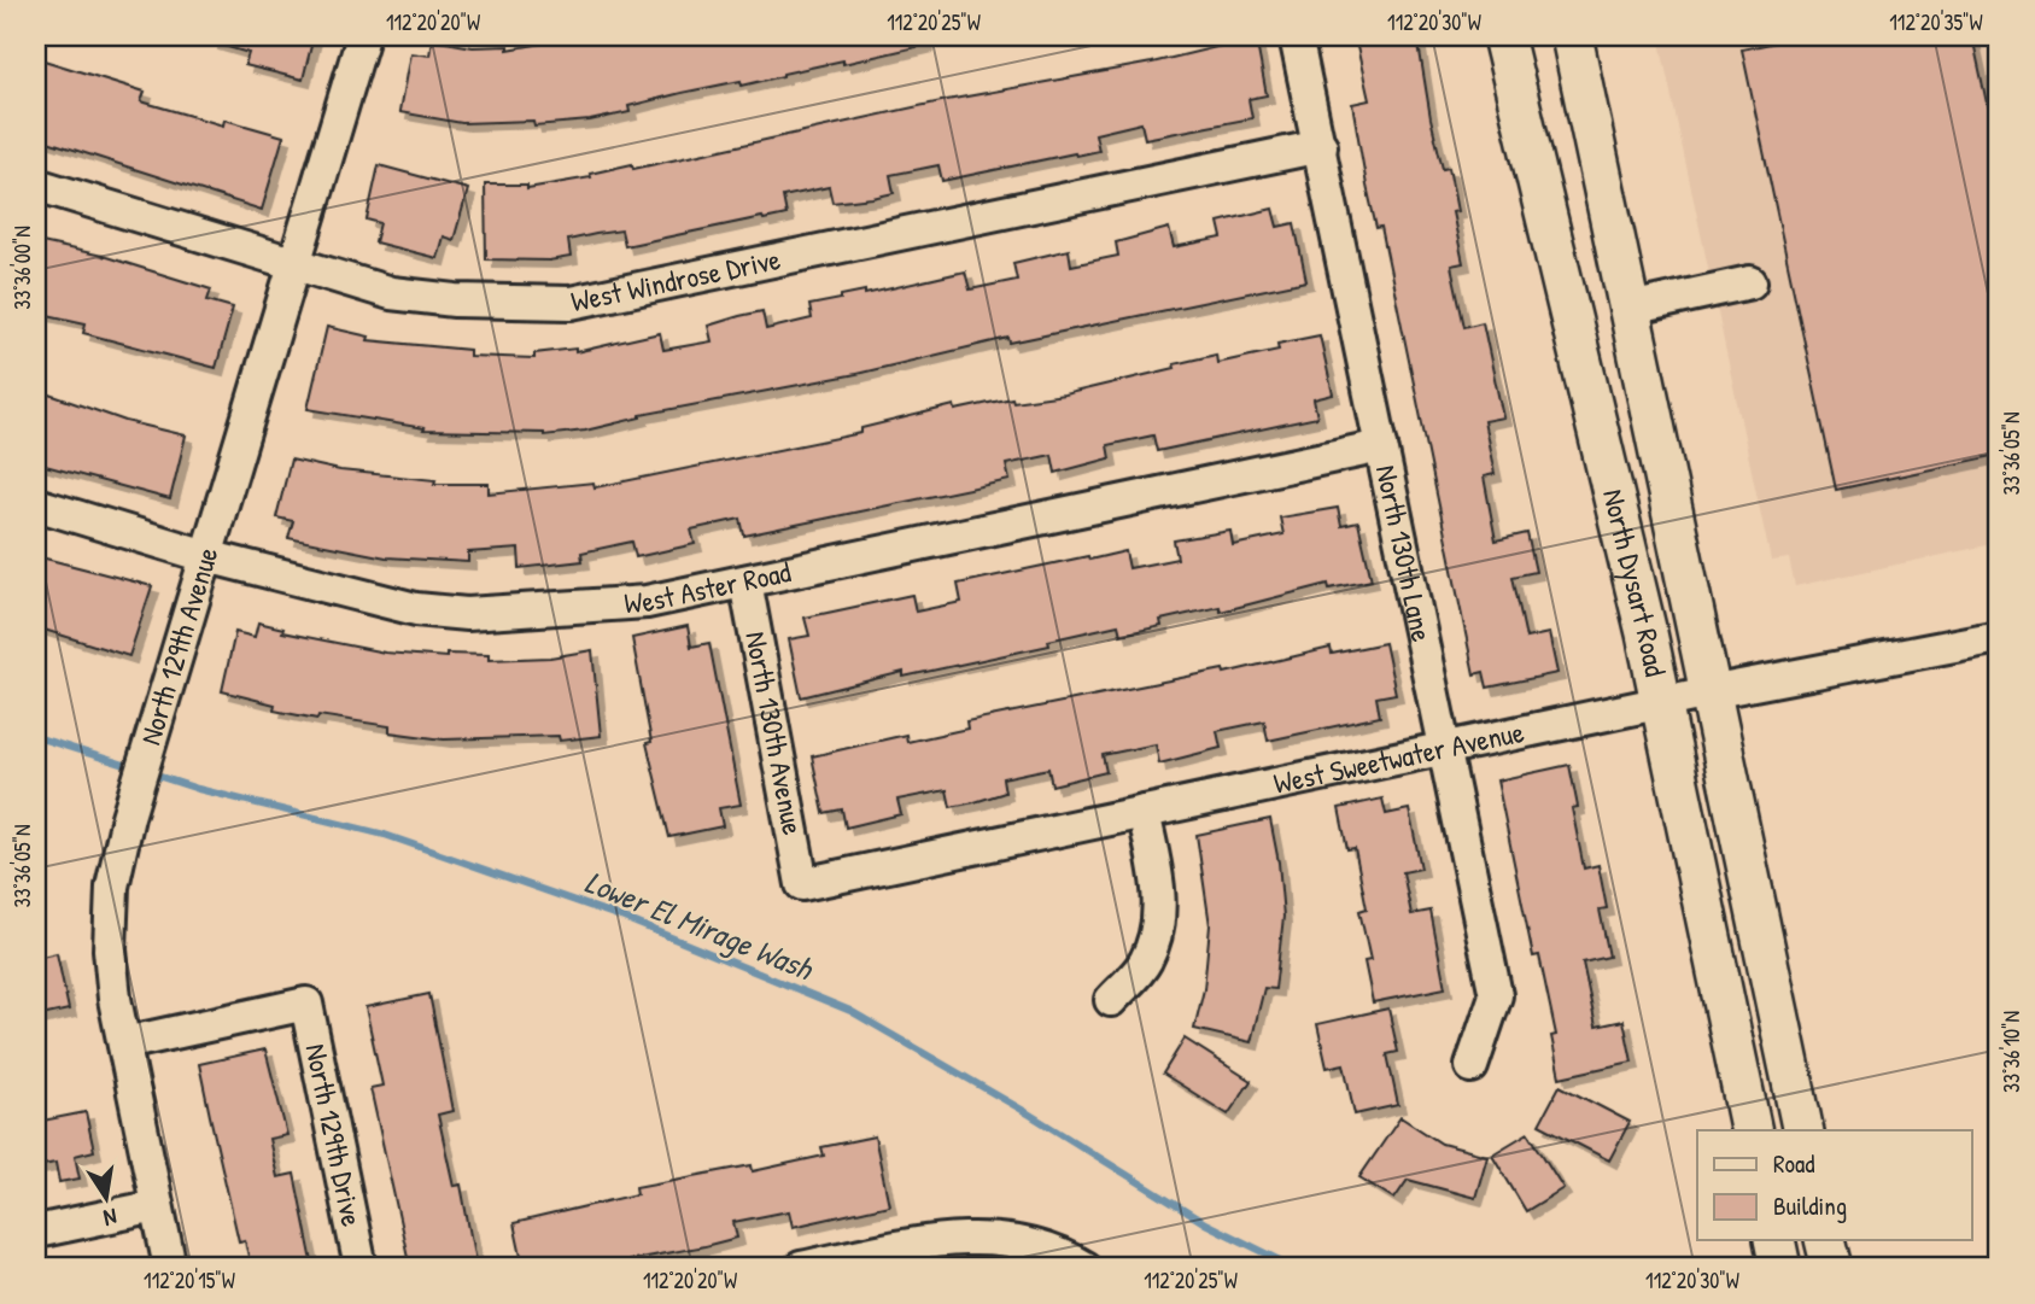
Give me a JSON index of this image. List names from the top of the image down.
{
  "streets": {
    "main road": ["North Dysart Road"],
    "street": [
      "West Windrose Drive",
      "North 130th Lane",
      "West Aster Road",
      "North 129th Avenue",
      "North 130th Avenue",
      "West Sweetwater Avenue",
      "North 129th Drive"
    ]
  },
  "crossings": [
    ["West Windrose Drive", "North 130th Lane"],
    ["West Windrose Drive", "North 129th Avenue"],
    ["North 130th Lane", "West Aster Road"],
    ["North 130th Lane", "West Sweetwater Avenue"],
    ["North Dysart Road", "West Sweetwater Avenue"],
    ["West Aster Road", "North 129th Avenue"],
    ["West Aster Road", "North 130th Avenue"],
    ["North 129th Avenue", "North 129th Drive"],
    ["North 130th Avenue", "West Sweetwater Avenue"]
  ],
  "water": ["Lower El Mirage Wash"],
  "legend": ["Road", "Building"],
  "north": "bottom",
  "coordinates": [
    "112°20'20\"W",
    "112°20'25\"W",
    "112°20'30\"W",
    "112°20'35\"W",
    "33°36'00\"N",
    "33°36'05\"N",
    "33°36'10\"N",
    "112°20'15\"W"
  ]
}
